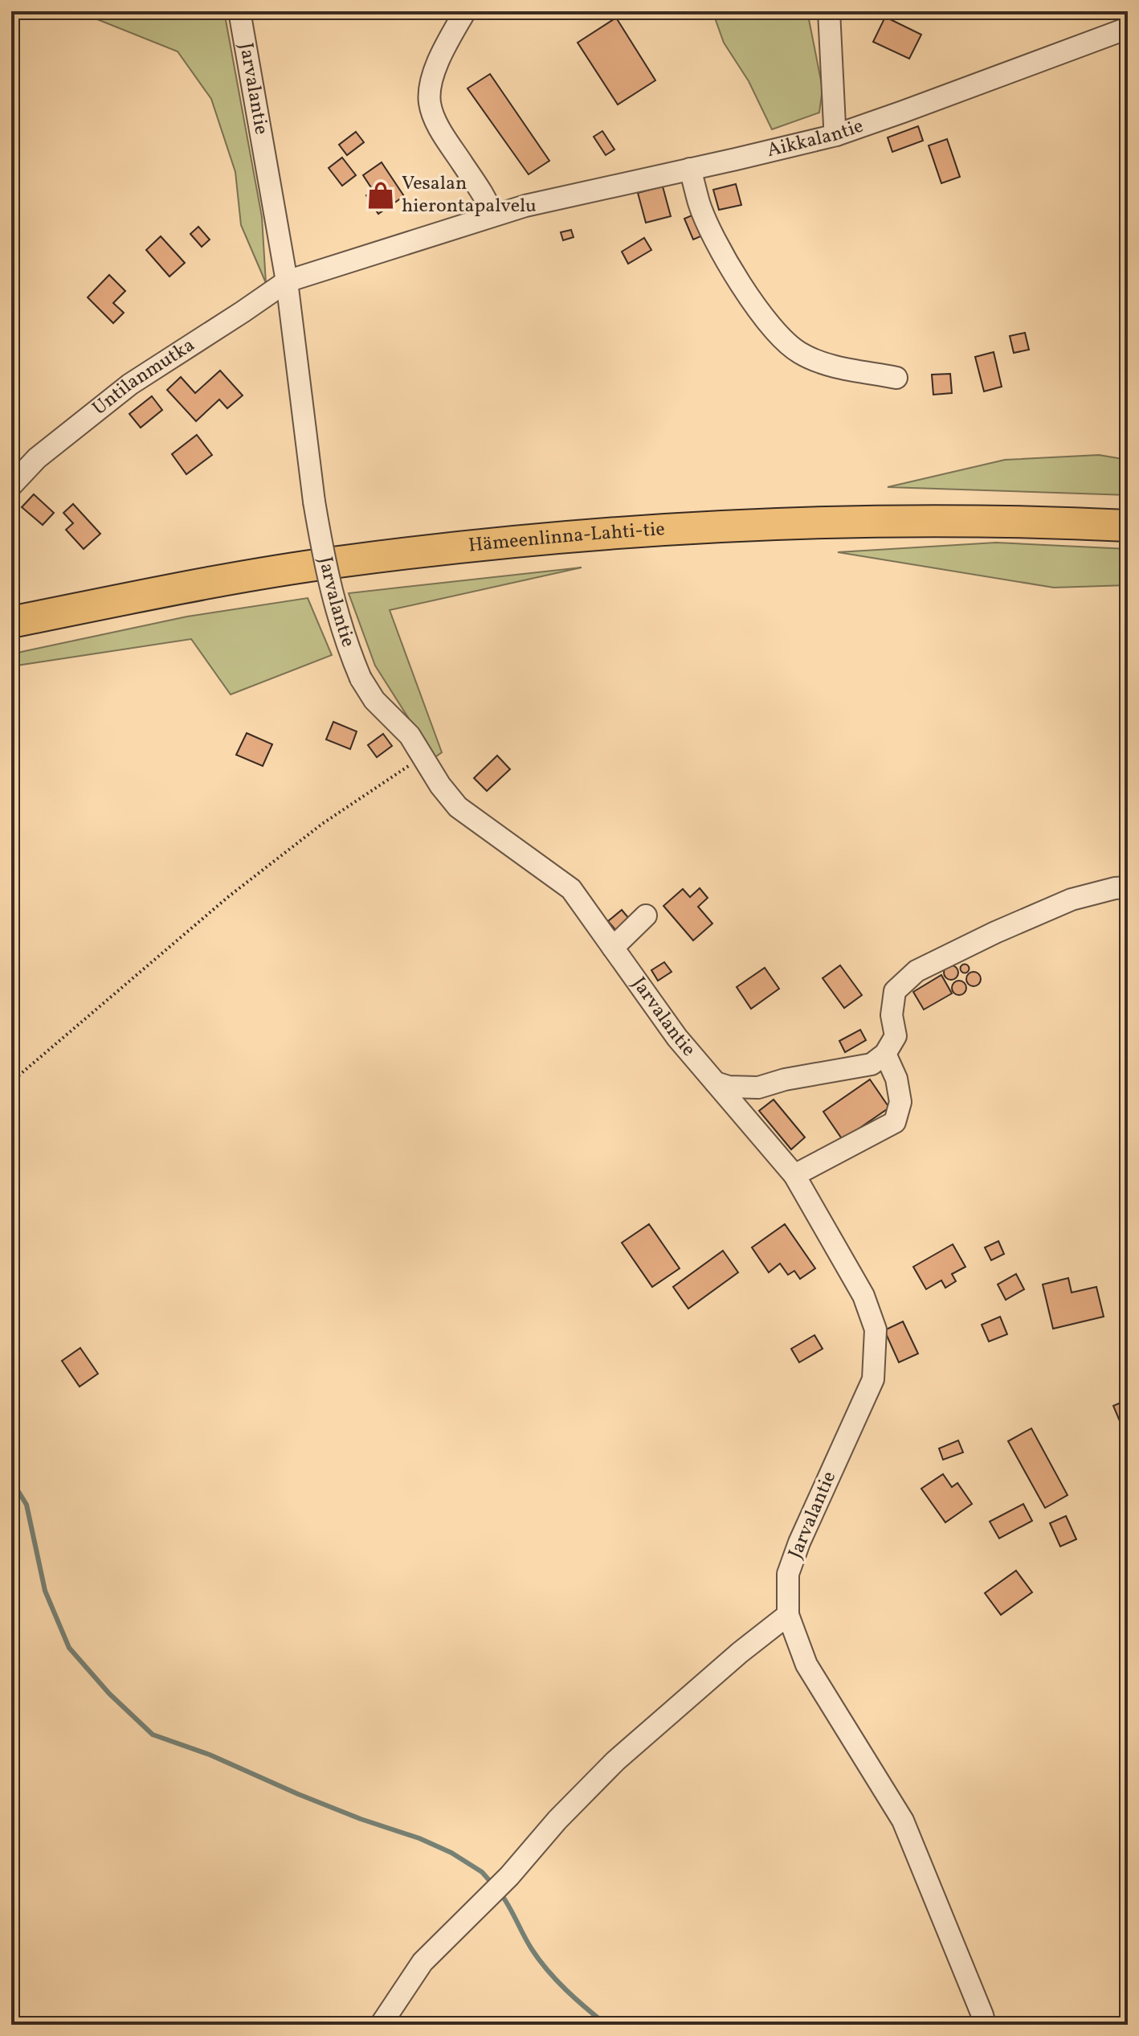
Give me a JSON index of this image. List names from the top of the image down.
{
  "streets": {
    "highway": ["Hämeenlinna-Lahti-tie"],
    "street": ["Jarvalantie", "Aikkalantie", "Untilanmutka"]
  },
  "crossings": [
    ["Jarvalantie", "Aikkalantie"],
    ["Jarvalantie", "Untilanmutka"],
    ["Aikkalantie", "Untilanmutka"]
  ],
  "places": {
    "shop": ["Vesalan hierontapalvelu"]
  }
}
